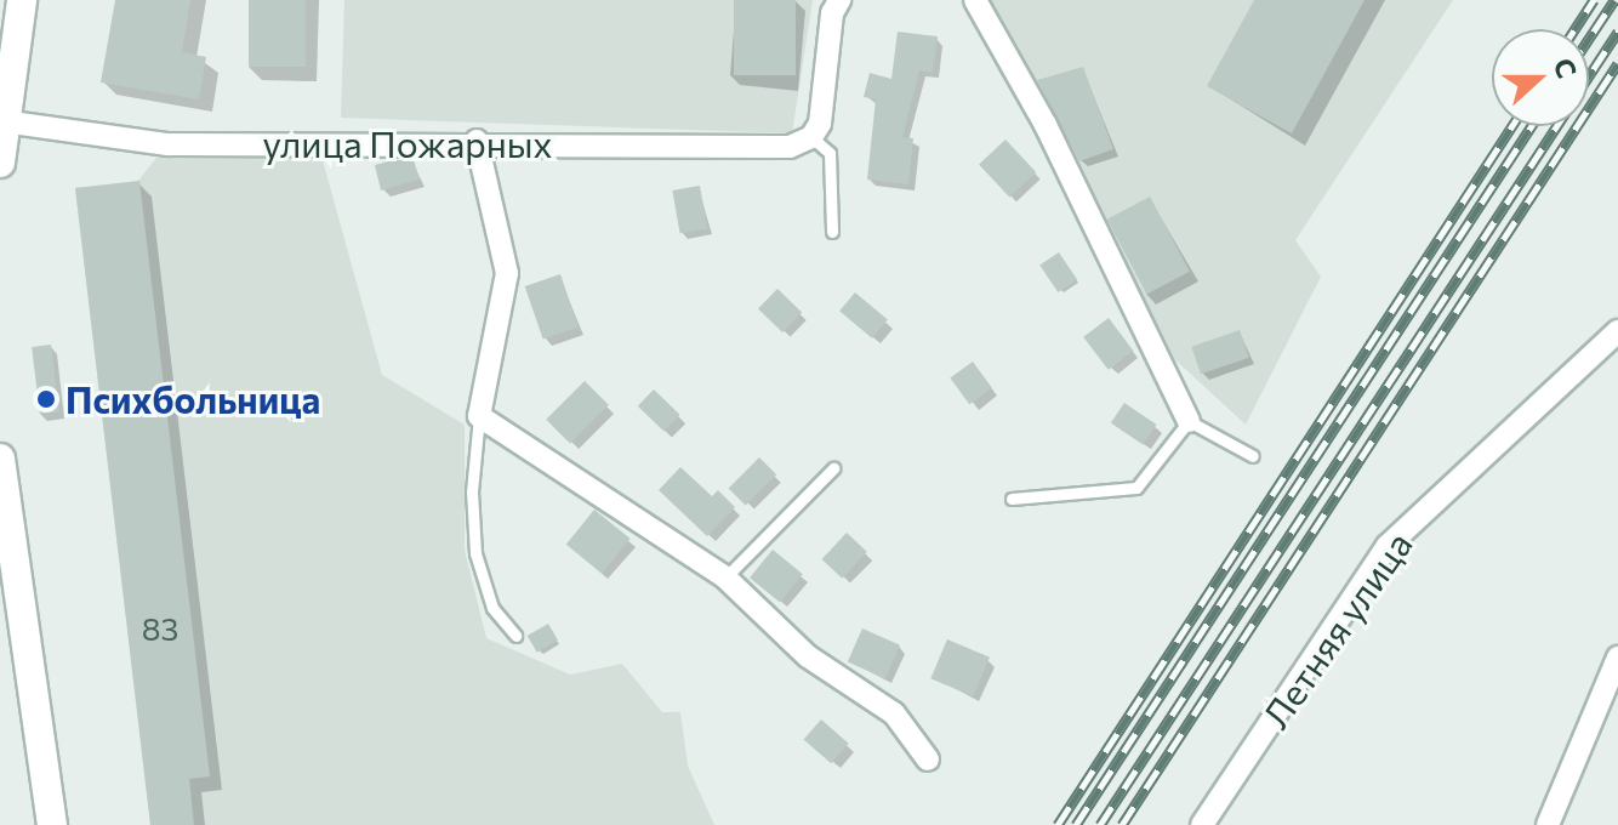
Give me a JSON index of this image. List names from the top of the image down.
{
  "streets": {
    "street": ["улица Пожарных", "Летняя улица"]
  },
  "places": ["Психбольница"],
  "house_numbers": ["83"],
  "north": "right"
}
